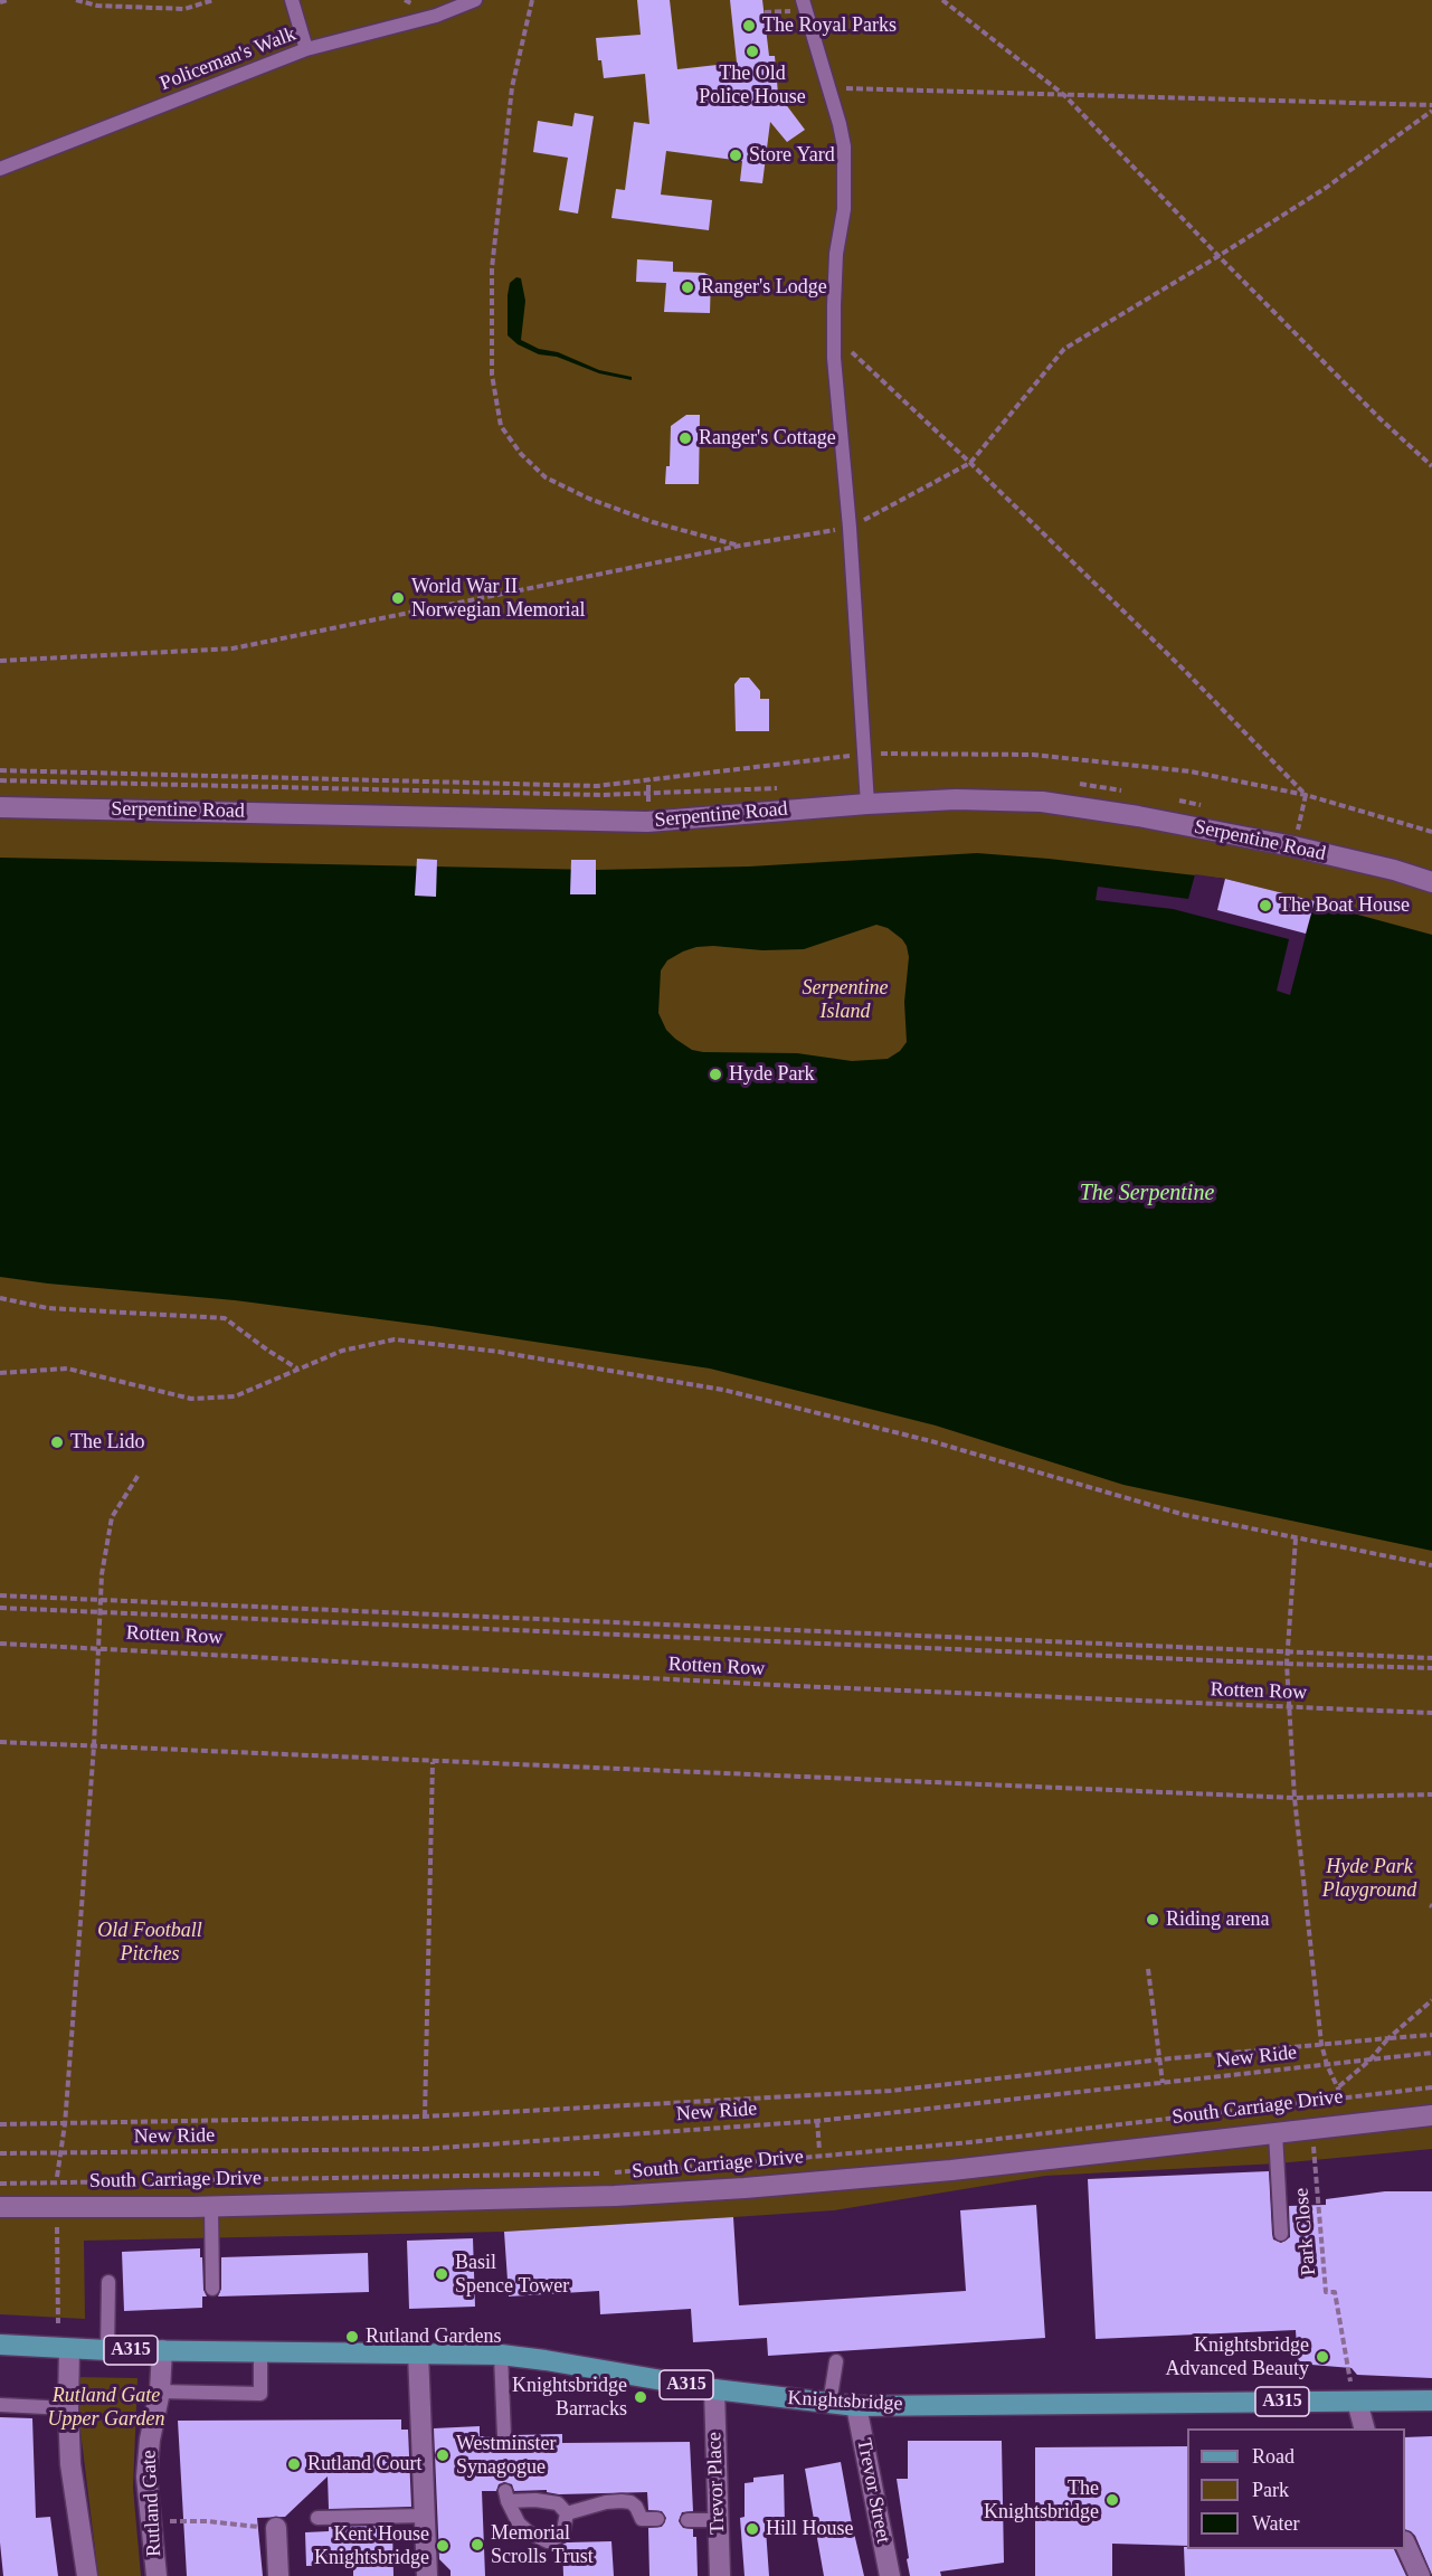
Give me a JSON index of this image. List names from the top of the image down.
{
  "streets": {
    "main road": ["A315", "Knightsbridge"],
    "street": [
      "Serpentine Road",
      "South Carriage Drive",
      "Trevor Place",
      "Trevor Street",
      "Rutland Gate"
    ],
    "lane": ["Policeman's Walk"],
    "path": ["Rotten Row", "New Ride", "Park Close"]
  },
  "crossings": [
    ["South Carriage Drive", "Park Close"],
    ["Park Close", "Knightsbridge"],
    ["A315", "Knightsbridge"],
    ["A315", "Rutland Gate"],
    ["Knightsbridge", "Trevor Place"],
    ["Knightsbridge", "Trevor Street"]
  ],
  "water": ["The Serpentine"],
  "parks": [
    "Serpentine Island",
    "Hyde Park Playground",
    "Old Football Pitches",
    "Rutland Gate Upper Garden"
  ],
  "places": [
    "The Royal Parks",
    "The Old Police House",
    "Store Yard",
    "Ranger's Lodge",
    "Ranger's Cottage",
    "World War II Norwegian Memorial",
    "The Boat House",
    "Hyde Park",
    "The Lido",
    "Riding arena",
    "Basil Spence Tower",
    "Rutland Gardens",
    "Knightsbridge Advanced Beauty",
    "Knightsbridge Barracks",
    "Westminster Synagogue",
    "Rutland Court",
    "The Knightsbridge",
    "Hill House",
    "Memorial Scrolls Trust",
    "Kent House Knightsbridge"
  ],
  "legend": ["Road", "Park", "Water"]
}
